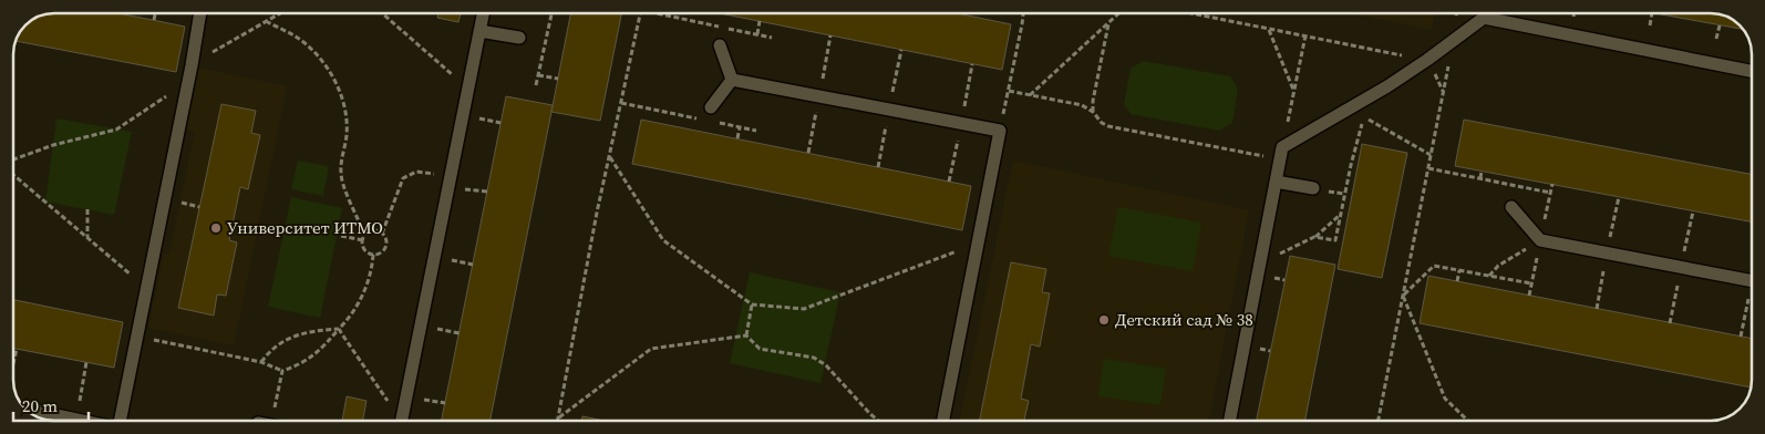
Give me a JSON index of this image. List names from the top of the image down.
{
  "places": ["Университет ИТМО", "Детский сад № 38"],
  "scale_bar": "20 m"
}
